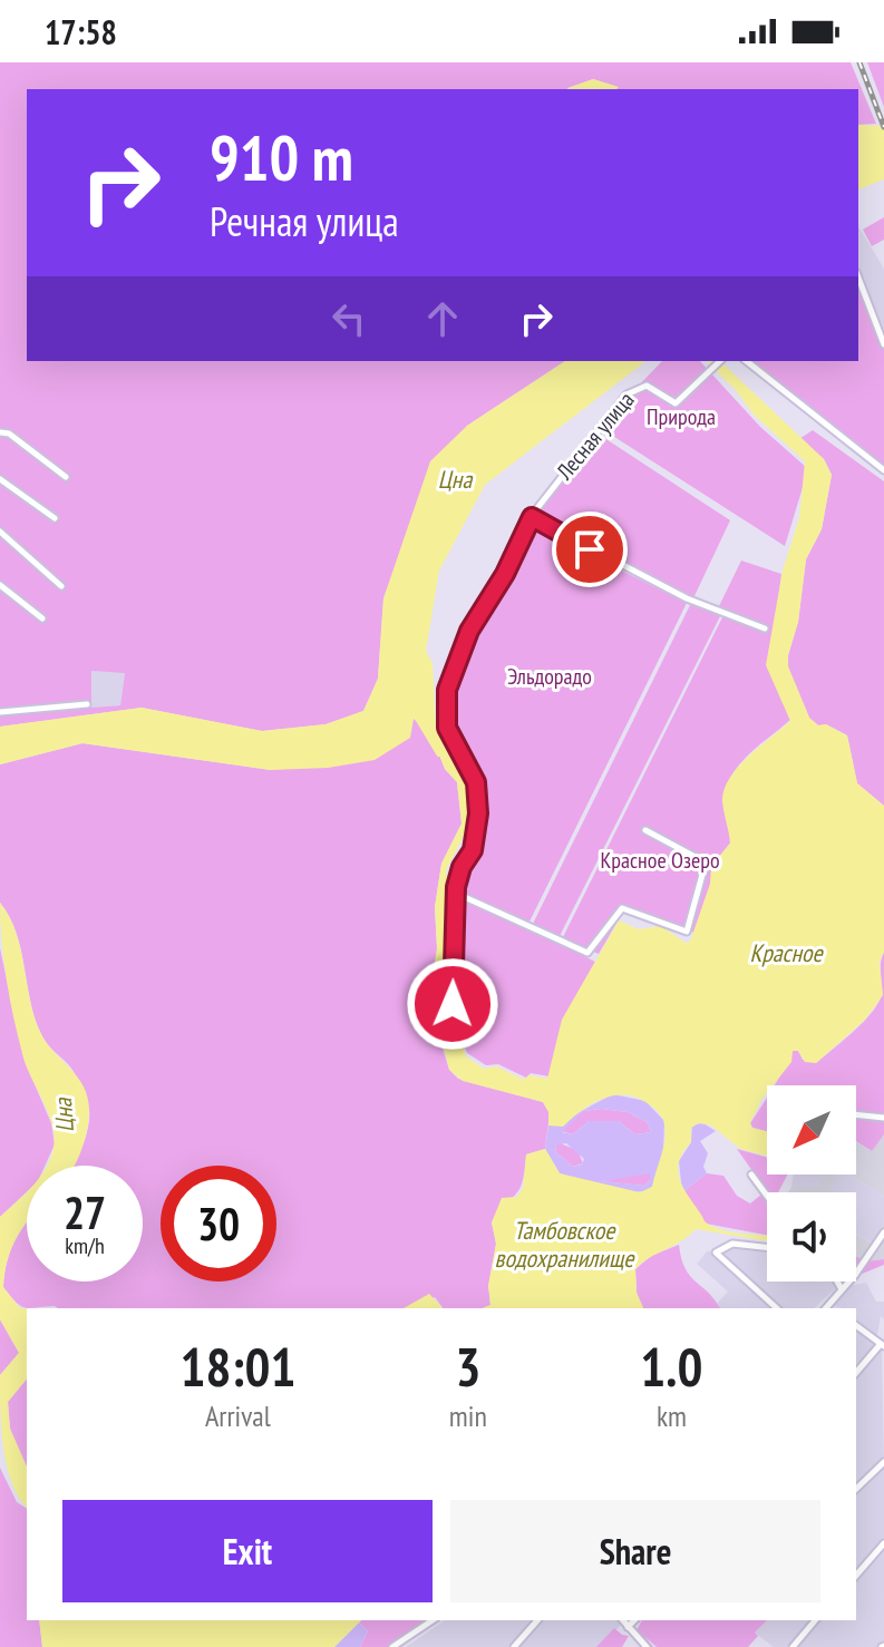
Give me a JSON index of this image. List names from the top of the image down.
{
  "streets": {
    "street": ["Лесная улица"]
  },
  "water": ["Цна", "Красное", "Тамбовское водохранилище"],
  "parks": ["Природа", "Эльдорадо", "Красное Озеро"],
  "north": "bottom left",
  "page": {
    "status": "17:58",
    "turn": ["910 m", "Речная улица"],
    "speed": "27 km/h",
    "limit": "30",
    "eta": [
      "18:01",
      "Arrival",
      "3",
      "min",
      "1.0",
      "km"
    ],
    "buttons": ["Exit", "Share"]
  }
}
